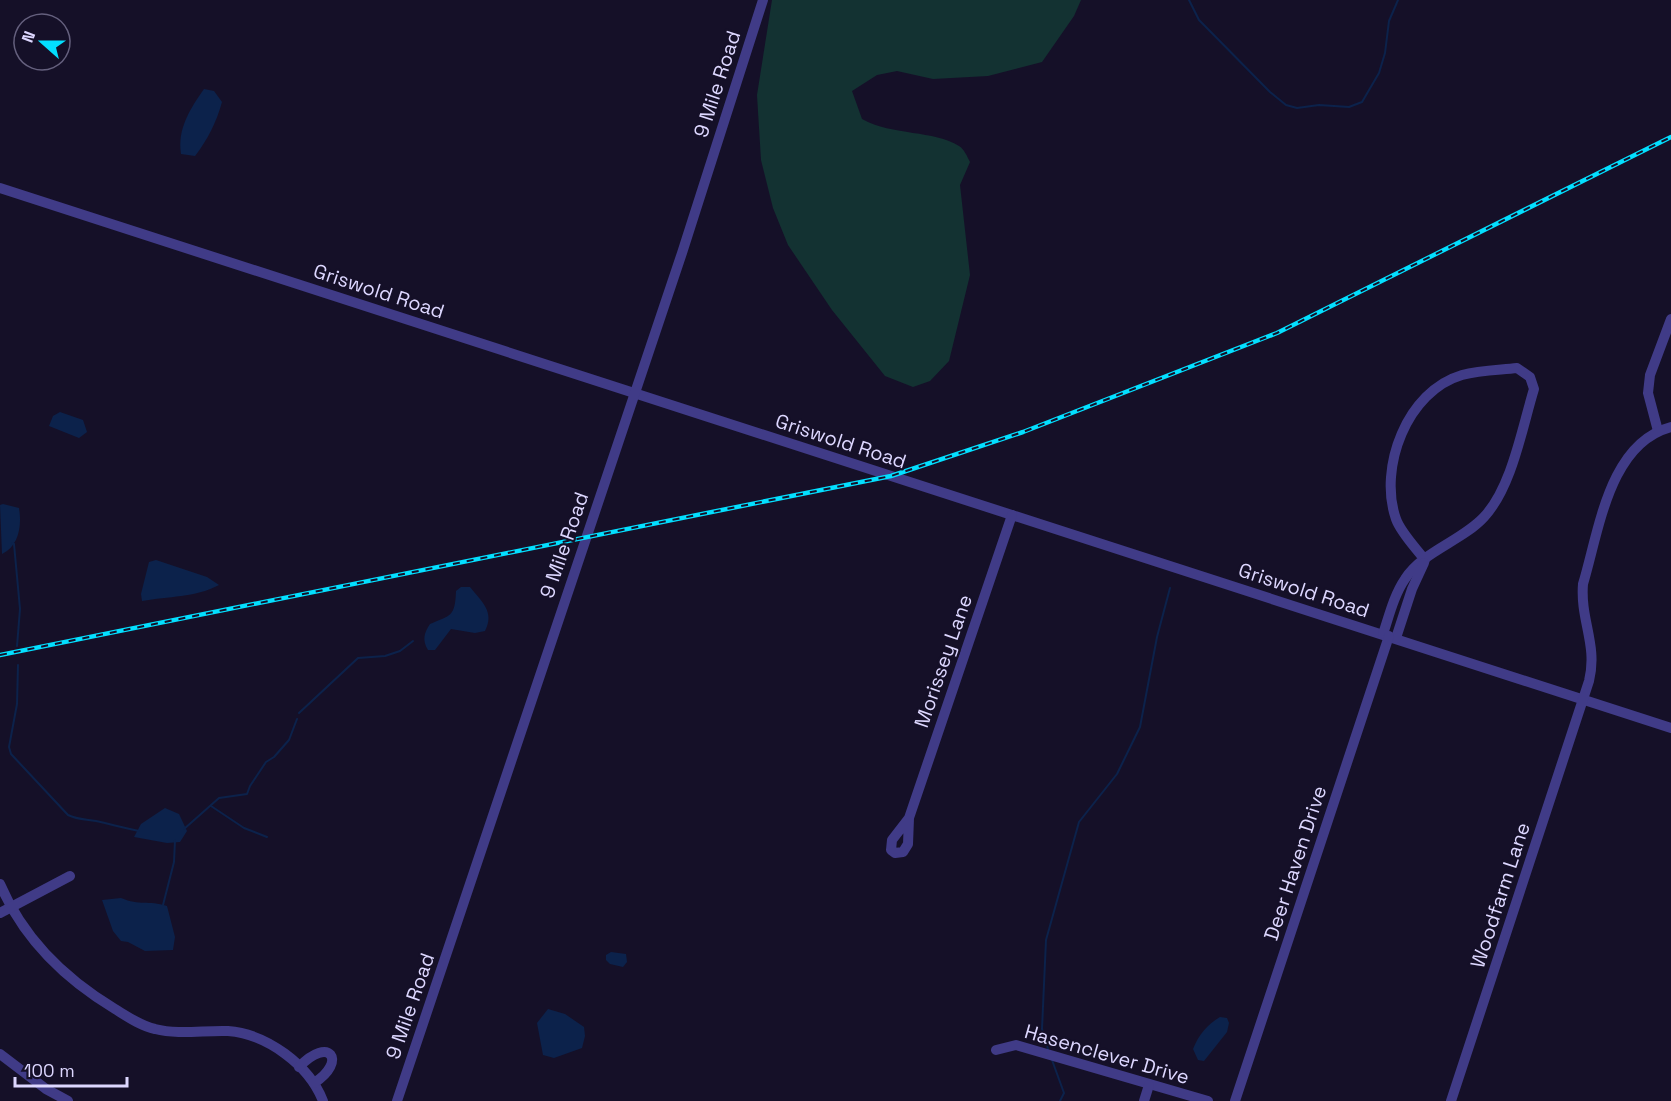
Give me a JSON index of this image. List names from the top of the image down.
{
  "streets": {
    "street": [
      "9 Mile Road",
      "Griswold Road",
      "Morissey Lane",
      "Deer Haven Drive",
      "Woodfarm Lane",
      "Hasenclever Drive"
    ]
  },
  "crossings": [
    ["9 Mile Road", "Griswold Road"],
    ["Griswold Road", "Morissey Lane"],
    ["Griswold Road", "Deer Haven Drive"],
    ["Griswold Road", "Woodfarm Lane"]
  ],
  "scale_bar": "100 m",
  "north": "left"
}
